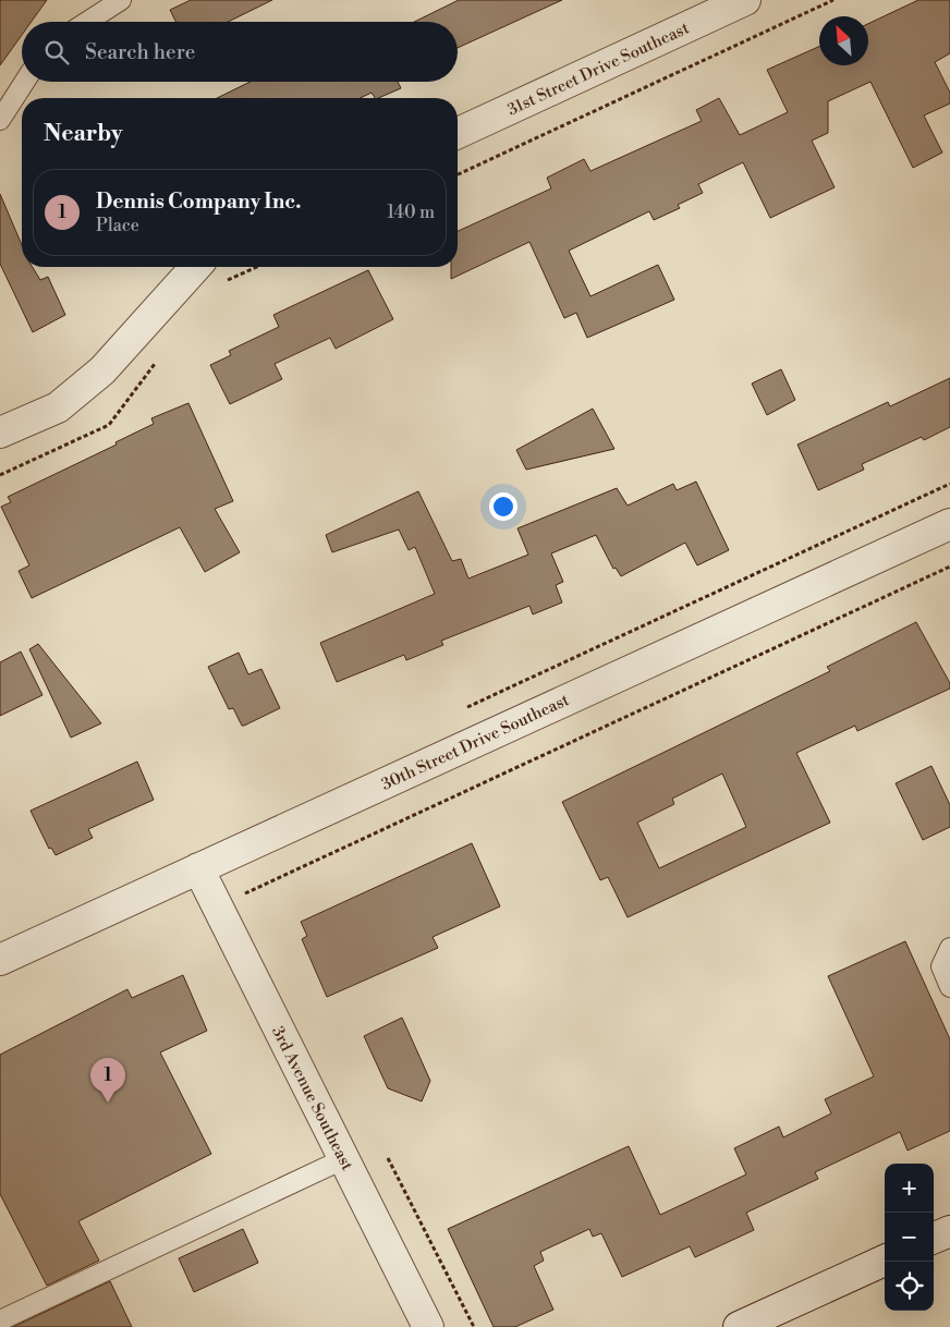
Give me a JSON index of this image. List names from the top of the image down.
{
  "streets": {
    "street": ["31st Street Drive Southeast", "30th Street Drive Southeast", "3rd Avenue Southeast"]
  },
  "crossings": [
    ["30th Street Drive Southeast", "3rd Avenue Southeast"]
  ],
  "north": "top left",
  "page": {
    "search": "Search here",
    "heading": "Nearby",
    "list": [
      {
        "mark": "1",
        "name": "Dennis Company Inc.",
        "note": "Place",
        "value": "140 m"
      }
    ],
    "pins": "1",
    "map_buttons": ["+", "−"]
  }
}
